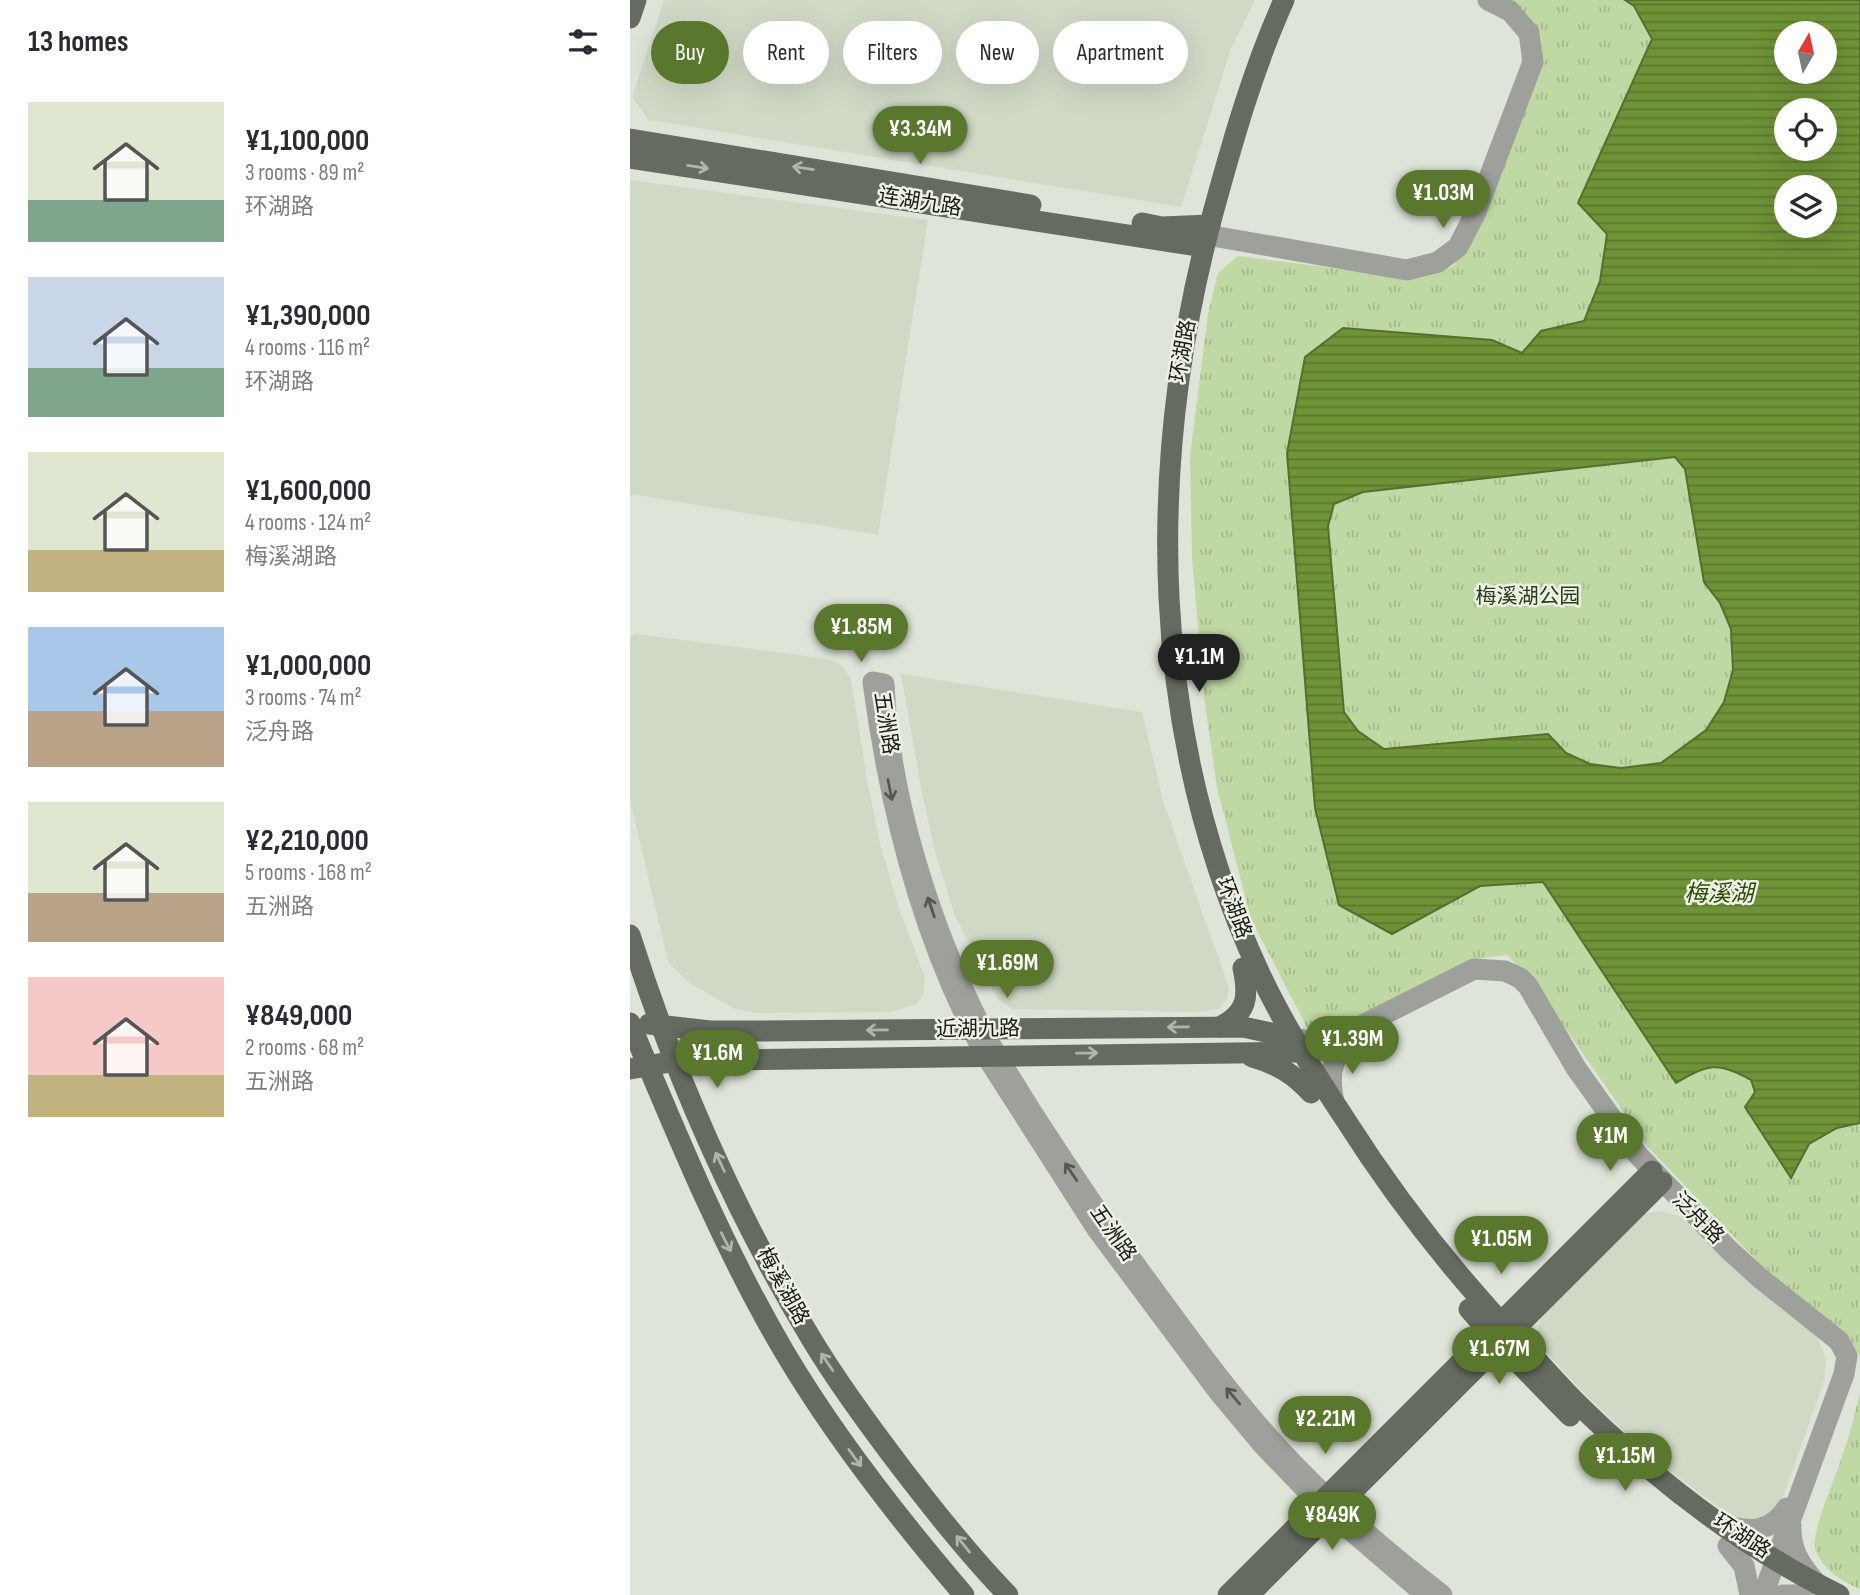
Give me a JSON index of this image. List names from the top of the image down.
{
  "streets": {
    "main road": [
      "连湖九路",
      "环湖路",
      "近湖九路",
      "梅溪湖路"
    ],
    "street": ["五洲路", "泛舟路"]
  },
  "crossings": [
    ["连湖九路", "环湖路"],
    ["环湖路", "近湖九路"],
    ["环湖路", "泛舟路"],
    ["五洲路", "近湖九路"],
    ["近湖九路", "泛舟路"],
    ["近湖九路", "梅溪湖路"]
  ],
  "water": ["梅溪湖"],
  "parks": ["梅溪湖公园"],
  "north": "top",
  "page": {
    "heading": "13 homes",
    "chip": [
      "Buy",
      "Rent",
      "Filters",
      "New",
      "Apartment"
    ],
    "list": [
      {
        "name": "¥1,100,000",
        "note": "3 rooms · 89 m² · 环湖路"
      },
      {
        "name": "¥1,390,000",
        "note": "4 rooms · 116 m² · 环湖路"
      },
      {
        "name": "¥1,600,000",
        "note": "4 rooms · 124 m² · 梅溪湖路"
      },
      {
        "name": "¥1,000,000",
        "note": "3 rooms · 74 m² · 泛舟路"
      },
      {
        "name": "¥2,210,000",
        "note": "5 rooms · 168 m² · 五洲路"
      },
      {
        "name": "¥849,000",
        "note": "2 rooms · 68 m² · 五洲路"
      }
    ],
    "price": [
      "¥3.34M",
      "¥1.03M",
      "¥1.85M",
      "¥1.1M",
      "¥1.69M",
      "¥1.39M",
      "¥1.6M",
      "¥1M",
      "¥1.05M",
      "¥1.67M",
      "¥2.21M",
      "¥1.15M",
      "¥849K"
    ]
  }
}
